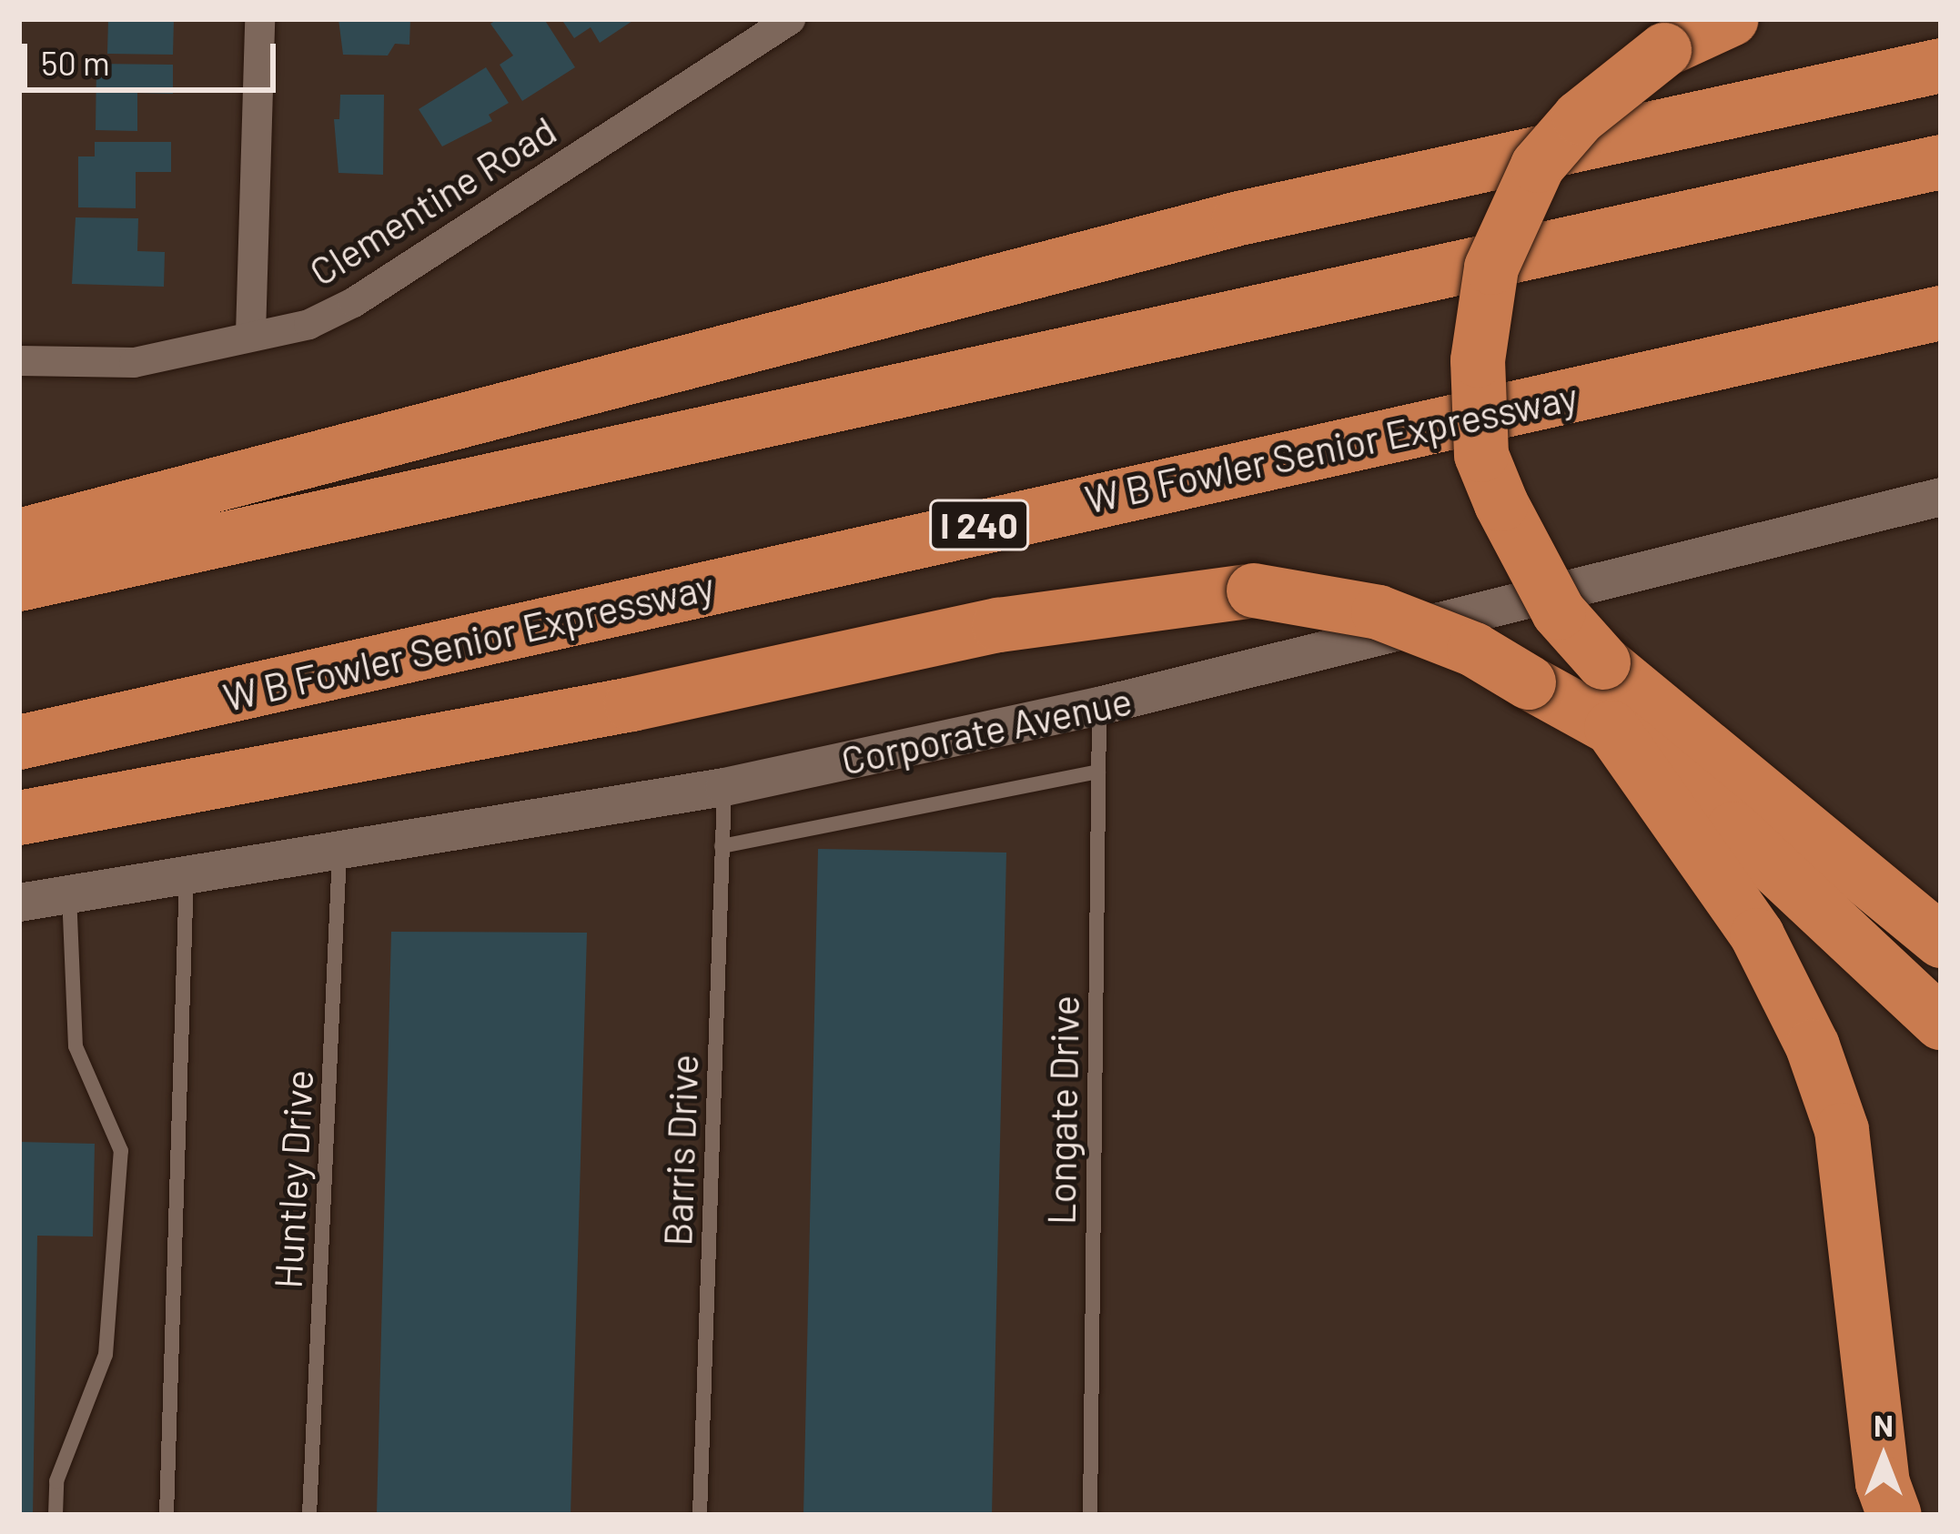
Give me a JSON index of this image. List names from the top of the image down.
{
  "streets": {
    "highway": ["W B Fowler Senior Expressway", "I 240"],
    "street": ["Clementine Road", "Corporate Avenue"],
    "lane": ["Longate Drive", "Barris Drive", "Huntley Drive"]
  },
  "crossings": [
    ["Corporate Avenue", "Longate Drive"],
    ["Corporate Avenue", "Barris Drive"],
    ["Corporate Avenue", "Huntley Drive"]
  ],
  "scale_bar": "50 m",
  "north": "top"
}
